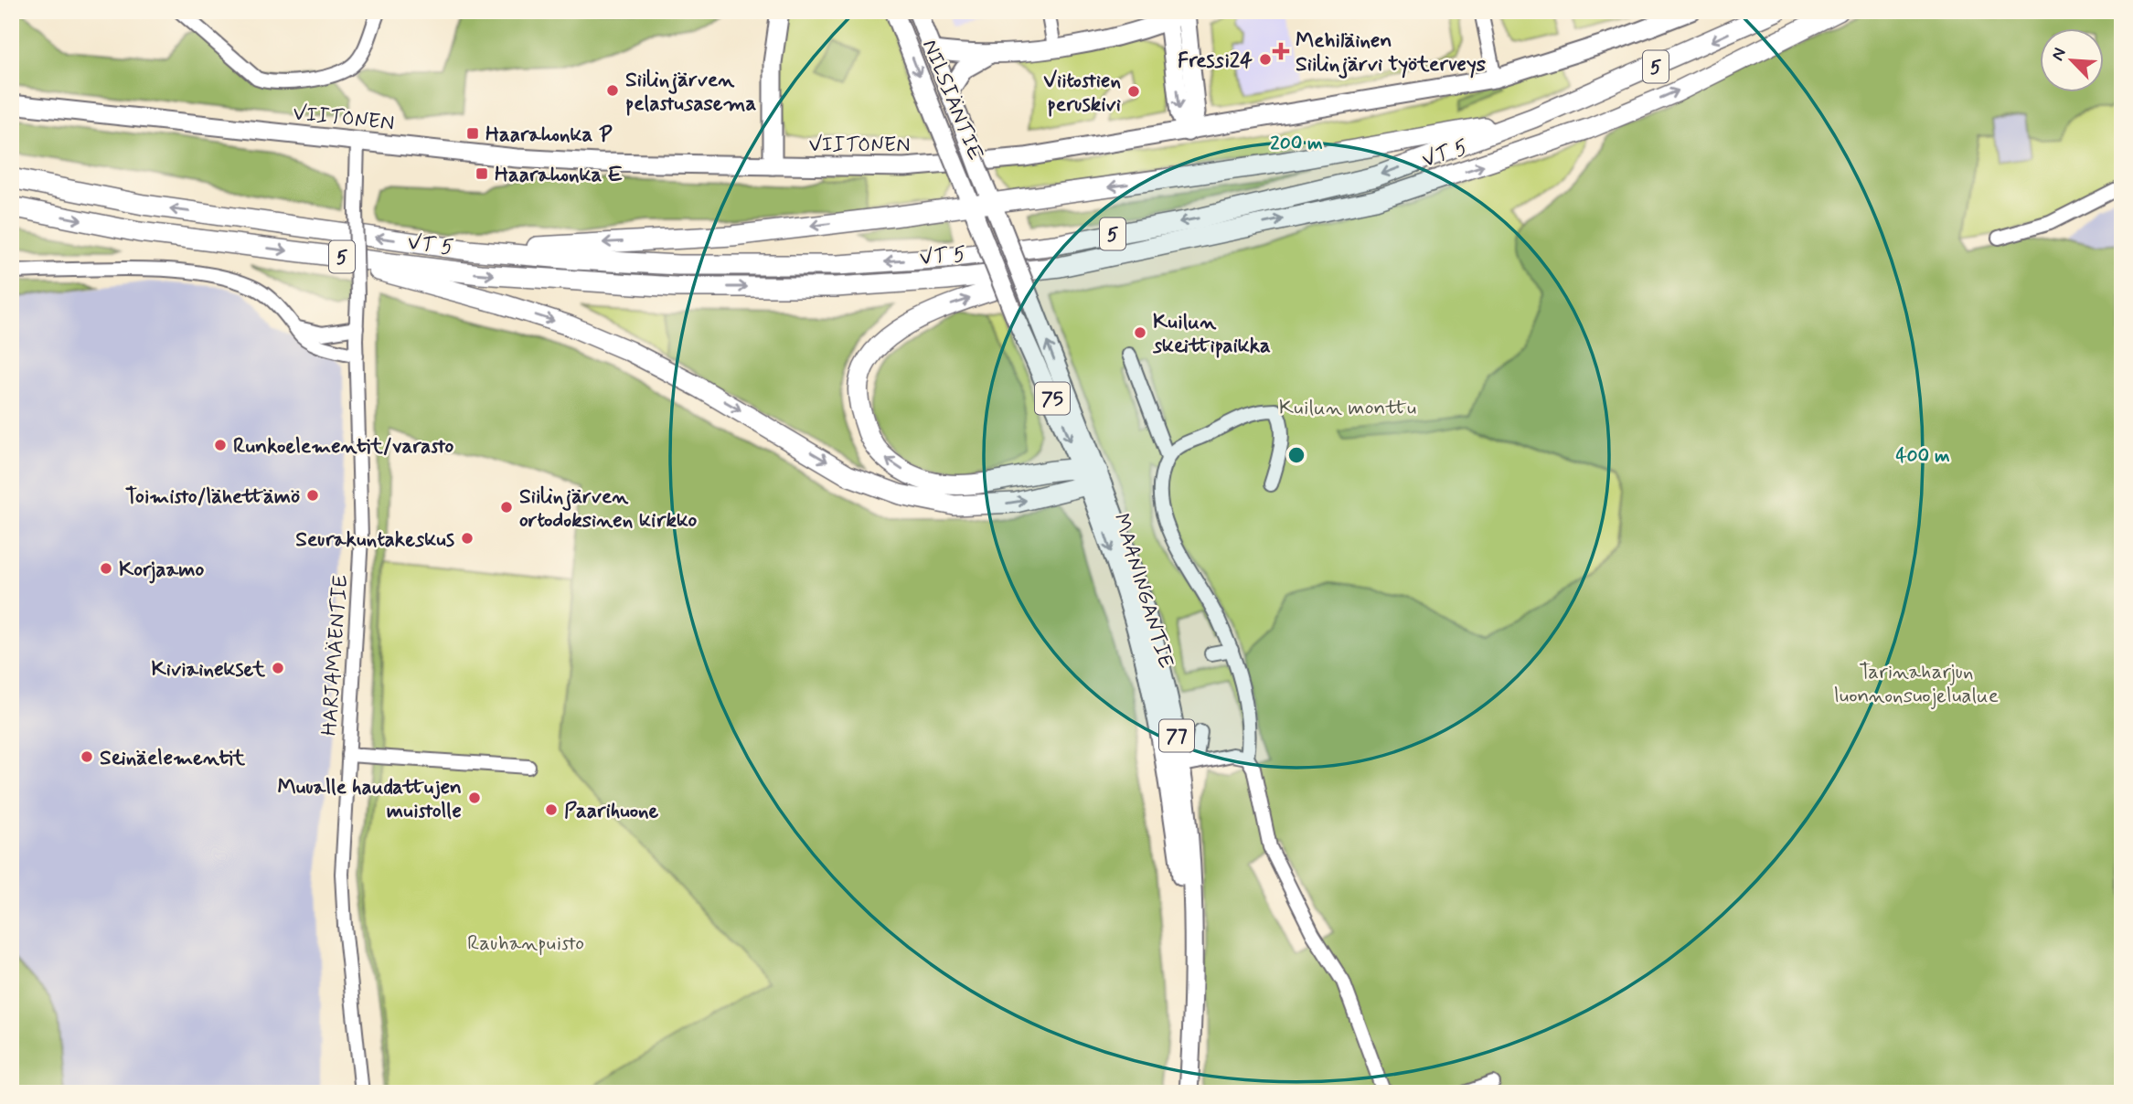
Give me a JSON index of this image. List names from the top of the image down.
{
  "streets": {
    "highway": ["5", "VT 5"],
    "main road": [
      "NILSIÄNTIE",
      "VIITONEN",
      "75",
      "MAANINGANTIE",
      "77"
    ],
    "street": ["HARJAMÄENTIE"]
  },
  "crossings": [
    ["NILSIÄNTIE", "MAANINGANTIE"],
    ["VIITONEN", "HARJAMÄENTIE"]
  ],
  "parks": ["Kuilun monttu", "Tarinaharjun luonnonsuojelualue", "Rauhanpuisto"],
  "places": {
    "health": ["Mehiläinen Siilinjärvi työterveys"],
    "other": [
      "Fressi24",
      "Siilinjärven pelastusasema",
      "Viitostien peruskivi",
      "Kuilun skeittipaikka",
      "Runkoelementit/varasto",
      "Toimisto/lähettämö",
      "Siilinjärven ortodoksinen kirkko",
      "Seurakuntakeskus",
      "Korjaamo",
      "Kiviainekset",
      "Seinäelementit",
      "Muualle haudattujen muistolle",
      "Paarihuone"
    ],
    "transit": ["Haarahonka P", "Haarahonka E"]
  },
  "north": "top left",
  "rings": ["200 m", "400 m"]
}
